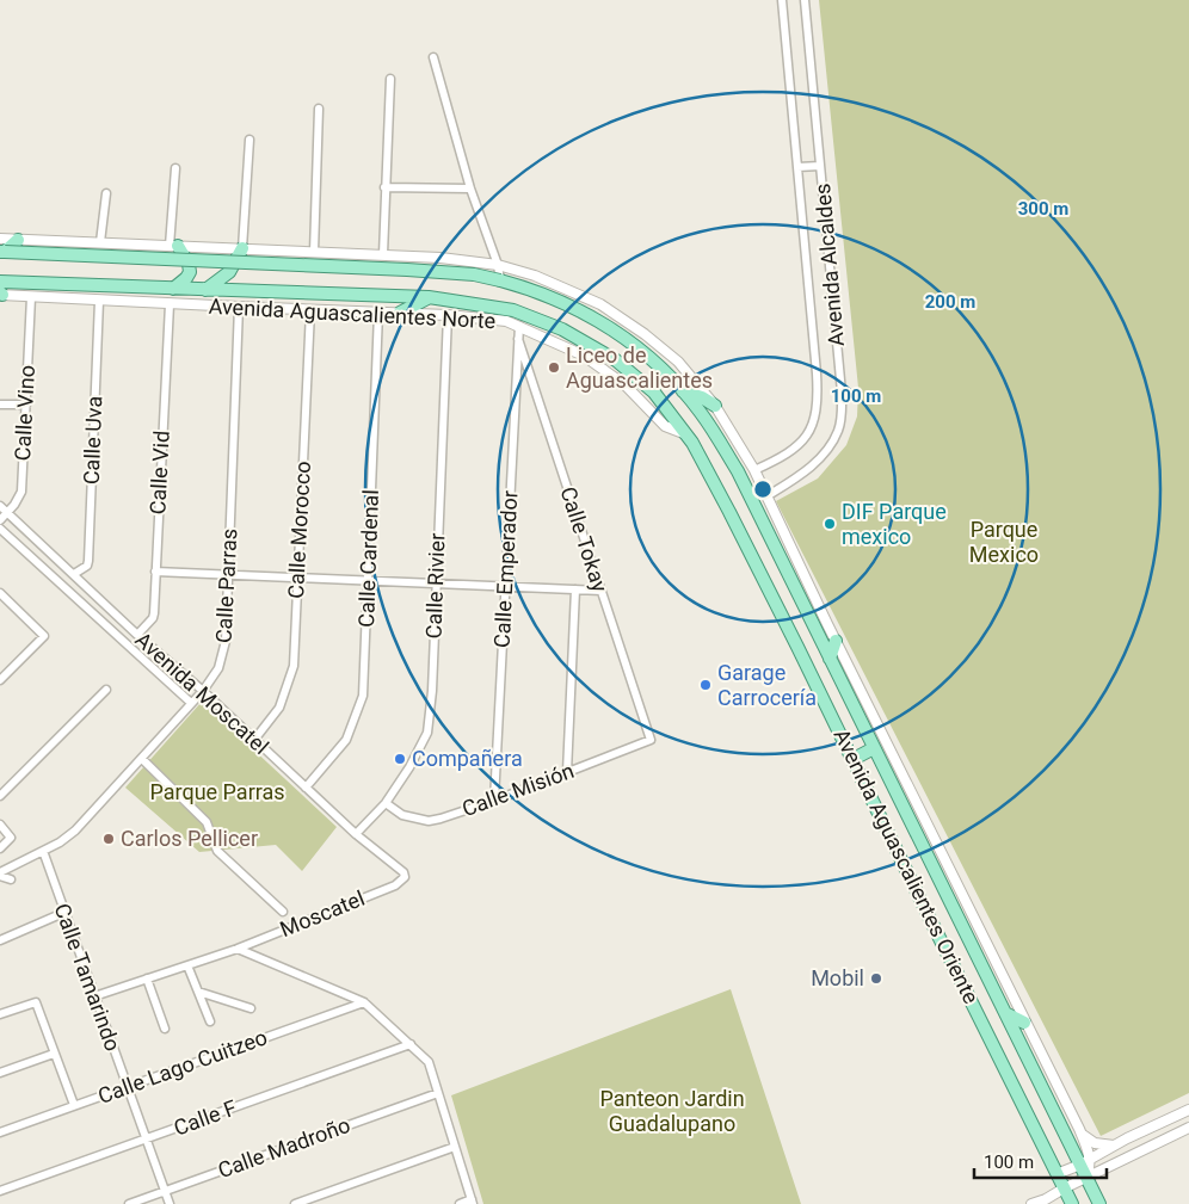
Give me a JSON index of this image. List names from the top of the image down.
{
  "streets": {
    "main road": ["Avenida Aguascalientes Norte", "Avenida Aguascalientes Oriente"],
    "street": [
      "Avenida Alcaldes",
      "Calle Vino",
      "Calle Uva",
      "Calle Vid",
      "Calle Morocco",
      "Calle Tokay",
      "Calle Cardenal",
      "Calle Emperador",
      "Calle Parras",
      "Calle Rivier",
      "Avenida Moscatel",
      "Calle Misión",
      "Moscatel",
      "Calle Tamarindo",
      "Calle Lago Cuitzeo",
      "Calle F",
      "Calle Madroño"
    ]
  },
  "crossings": [
    ["Avenida Alcaldes", "Avenida Aguascalientes Oriente"],
    ["Avenida Aguascalientes Norte", "Calle Vino"],
    ["Avenida Aguascalientes Norte", "Calle Uva"],
    ["Avenida Aguascalientes Norte", "Calle Vid"],
    ["Avenida Aguascalientes Norte", "Calle Morocco"],
    ["Avenida Aguascalientes Norte", "Calle Cardenal"],
    ["Avenida Aguascalientes Norte", "Calle Emperador"],
    ["Avenida Aguascalientes Norte", "Calle Parras"],
    ["Avenida Aguascalientes Norte", "Calle Rivier"],
    ["Avenida Aguascalientes Norte", "Avenida Aguascalientes Oriente"],
    ["Calle Vino", "Avenida Moscatel"],
    ["Calle Uva", "Avenida Moscatel"],
    ["Calle Vid", "Avenida Moscatel"],
    ["Calle Morocco", "Avenida Moscatel"],
    ["Calle Tokay", "Calle Emperador"],
    ["Calle Tokay", "Calle Misión"],
    ["Calle Cardenal", "Avenida Moscatel"],
    ["Calle Emperador", "Calle Misión"],
    ["Calle Parras", "Avenida Moscatel"],
    ["Calle Parras", "Calle Tamarindo"],
    ["Calle Rivier", "Avenida Moscatel"],
    ["Calle Rivier", "Calle Misión"],
    ["Avenida Moscatel", "Moscatel"],
    ["Moscatel", "Calle Tamarindo"],
    ["Calle Tamarindo", "Calle Lago Cuitzeo"],
    ["Calle Tamarindo", "Calle F"],
    ["Calle Tamarindo", "Calle Madroño"]
  ],
  "parks": ["Parque Mexico", "Parque Parras", "Panteon Jardin Guadalupano"],
  "places": [
    "Liceo de Aguascalientes",
    "DIF Parque mexico",
    "Garage Carrocería",
    "Compañera",
    "Carlos Pellicer",
    "Mobil"
  ],
  "scale_bar": "100 m",
  "rings": ["300 m", "200 m", "100 m"]
}
